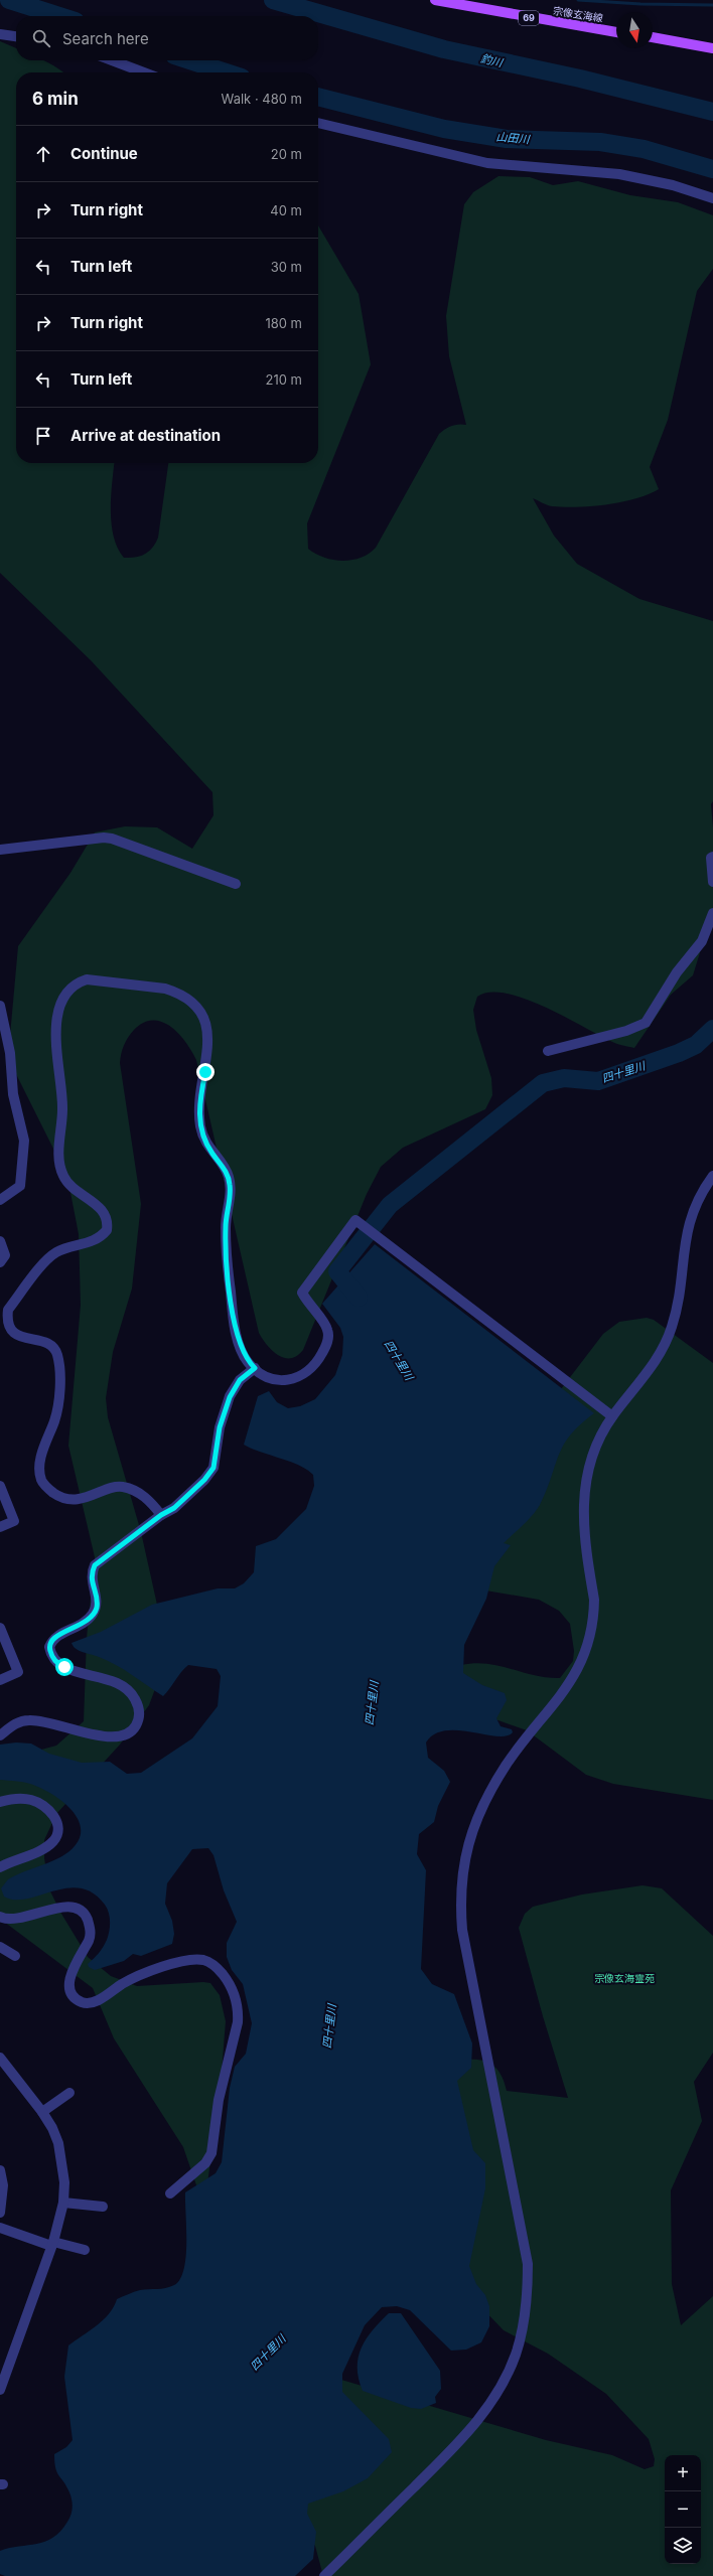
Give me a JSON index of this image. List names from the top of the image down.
{
  "streets": {
    "main road": ["宗像玄海線", "69"]
  },
  "water": ["釣川", "山田川", "四十里川"],
  "parks": ["宗像玄海霊苑"],
  "north": "bottom",
  "page": {
    "search": "Search here",
    "heading": ["6 min", "Walk · 480 m"],
    "list": [
      ["Continue", "20 m"],
      ["Turn right", "40 m"],
      ["Turn left", "30 m"],
      ["Turn right", "180 m"],
      ["Turn left", "210 m"],
      "Arrive at destination"
    ],
    "map_buttons": ["+", "−"]
  }
}
